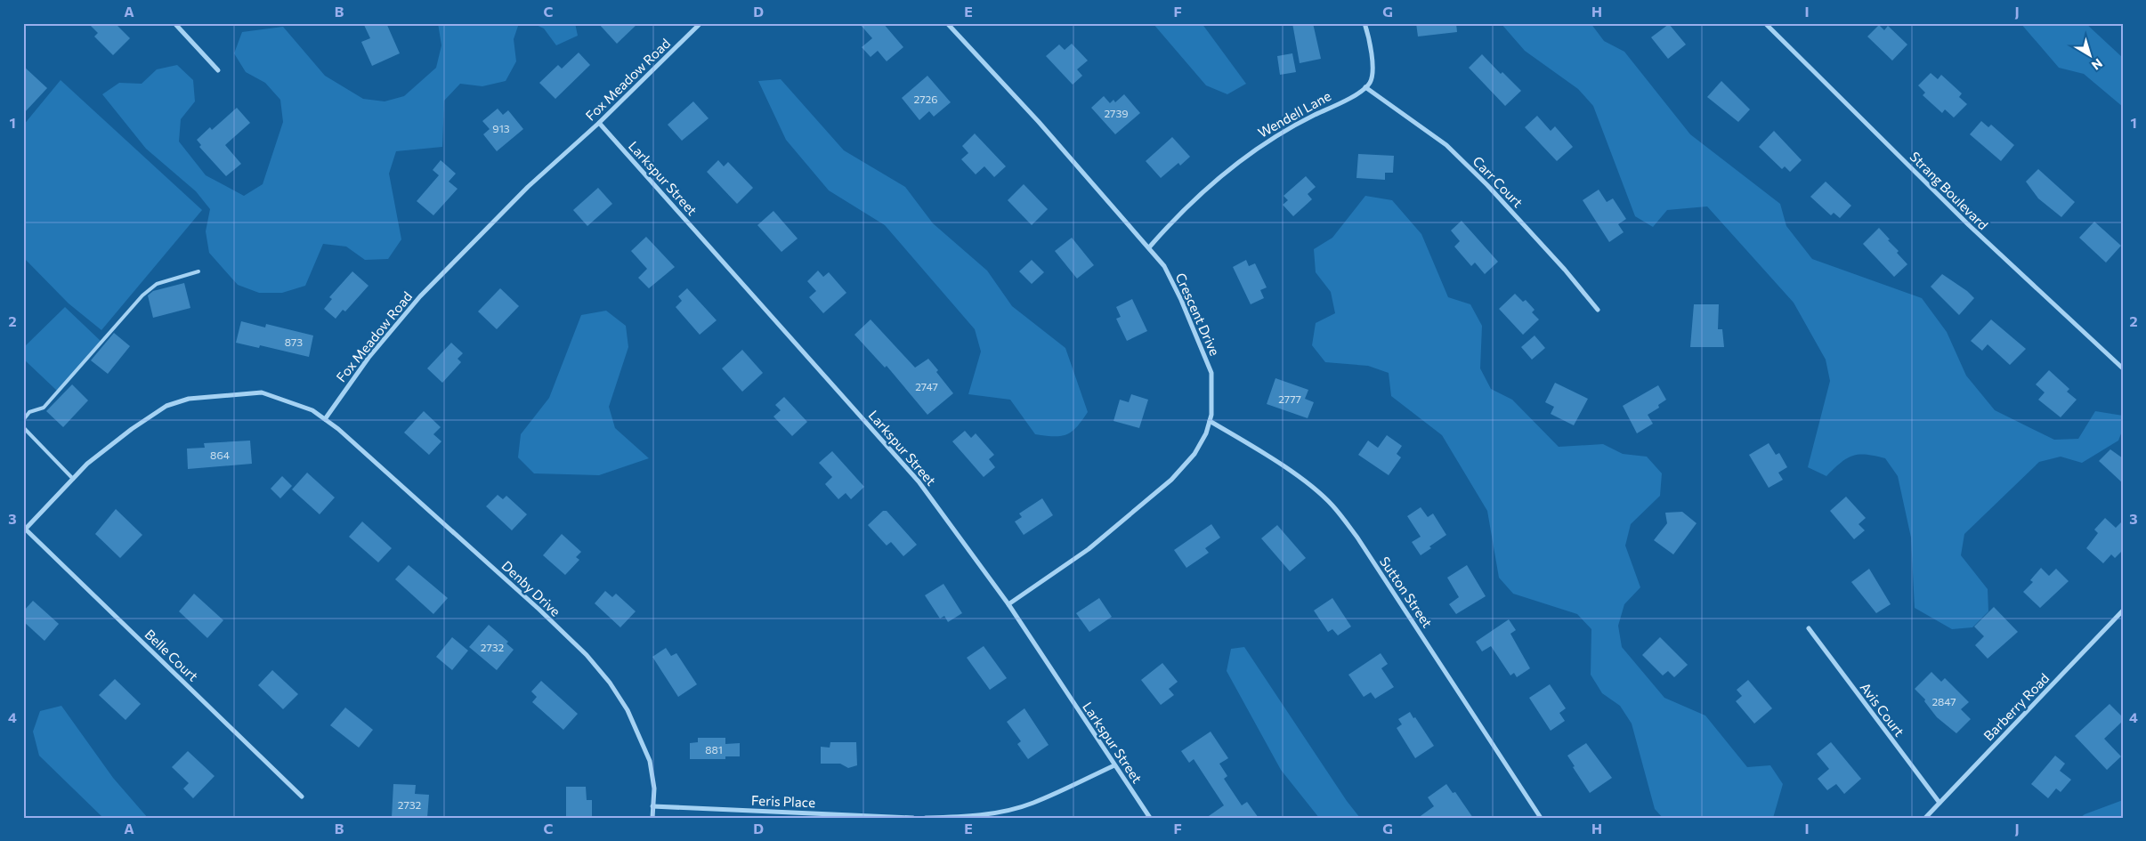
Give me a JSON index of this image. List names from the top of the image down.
{
  "streets": {
    "street": [
      "Fox Meadow Road",
      "Wendell Lane",
      "Larkspur Street",
      "Carr Court",
      "Strang Boulevard",
      "Crescent Drive",
      "Denby Drive",
      "Sutton Street",
      "Belle Court",
      "Barberry Road",
      "Avis Court",
      "Feris Place"
    ]
  },
  "crossings": [
    ["Fox Meadow Road", "Larkspur Street"],
    ["Fox Meadow Road", "Denby Drive"],
    ["Wendell Lane", "Carr Court"],
    ["Wendell Lane", "Crescent Drive"],
    ["Larkspur Street", "Crescent Drive"],
    ["Crescent Drive", "Sutton Street"],
    ["Denby Drive", "Feris Place"],
    ["Barberry Road", "Avis Court"]
  ],
  "house_numbers": [
    "2726",
    "2739",
    "913",
    "873",
    "2747",
    "2777",
    "864",
    "2732",
    "2847",
    "881",
    "2732"
  ],
  "north": "bottom right",
  "grid": {
    "columns": [
      "A",
      "B",
      "C",
      "D",
      "E",
      "F",
      "G",
      "H",
      "I",
      "J"
    ],
    "rows": [
      "1",
      "2",
      "3",
      "4"
    ]
  }
}
